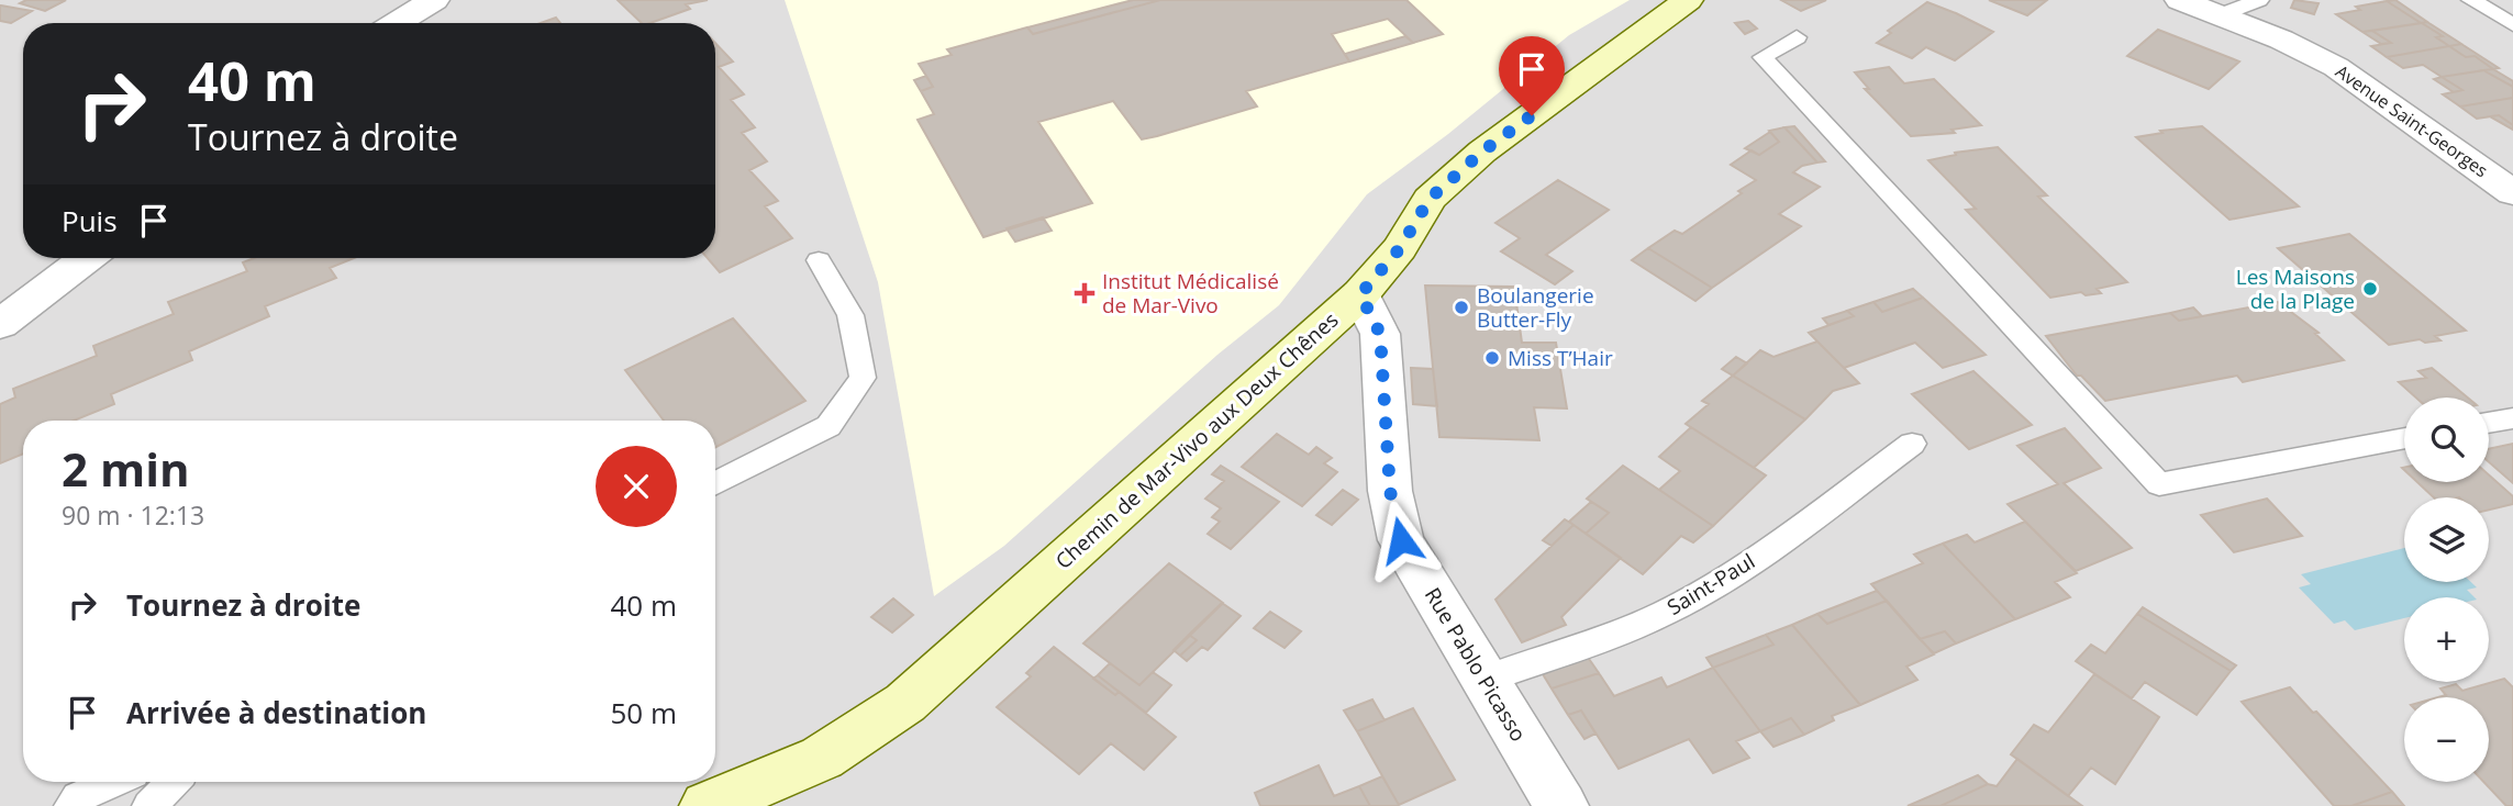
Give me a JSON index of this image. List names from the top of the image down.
{
  "streets": {
    "street": ["Avenue Saint-Georges", "Chemin de Mar-Vivo aux Deux Chênes", "Rue Pablo Picasso"],
    "lane": ["Saint-Paul"]
  },
  "crossings": [
    ["Chemin de Mar-Vivo aux Deux Chênes", "Rue Pablo Picasso"],
    ["Saint-Paul", "Rue Pablo Picasso"]
  ],
  "places": {
    "other": ["Les Maisons de la Plage", "Boulangerie Butter-Fly", "Miss T’Hair"],
    "health": ["Institut Médicalisé de Mar-Vivo"]
  },
  "page": {
    "turn": ["40 m", "Tournez à droite"],
    "then": "Puis",
    "map_buttons": ["+", "−"],
    "heading": ["2 min", "90 m · 12:13"],
    "list": [
      {
        "name": "Tournez à droite",
        "value": "40 m"
      },
      {
        "name": "Arrivée à destination",
        "value": "50 m"
      }
    ]
  }
}
